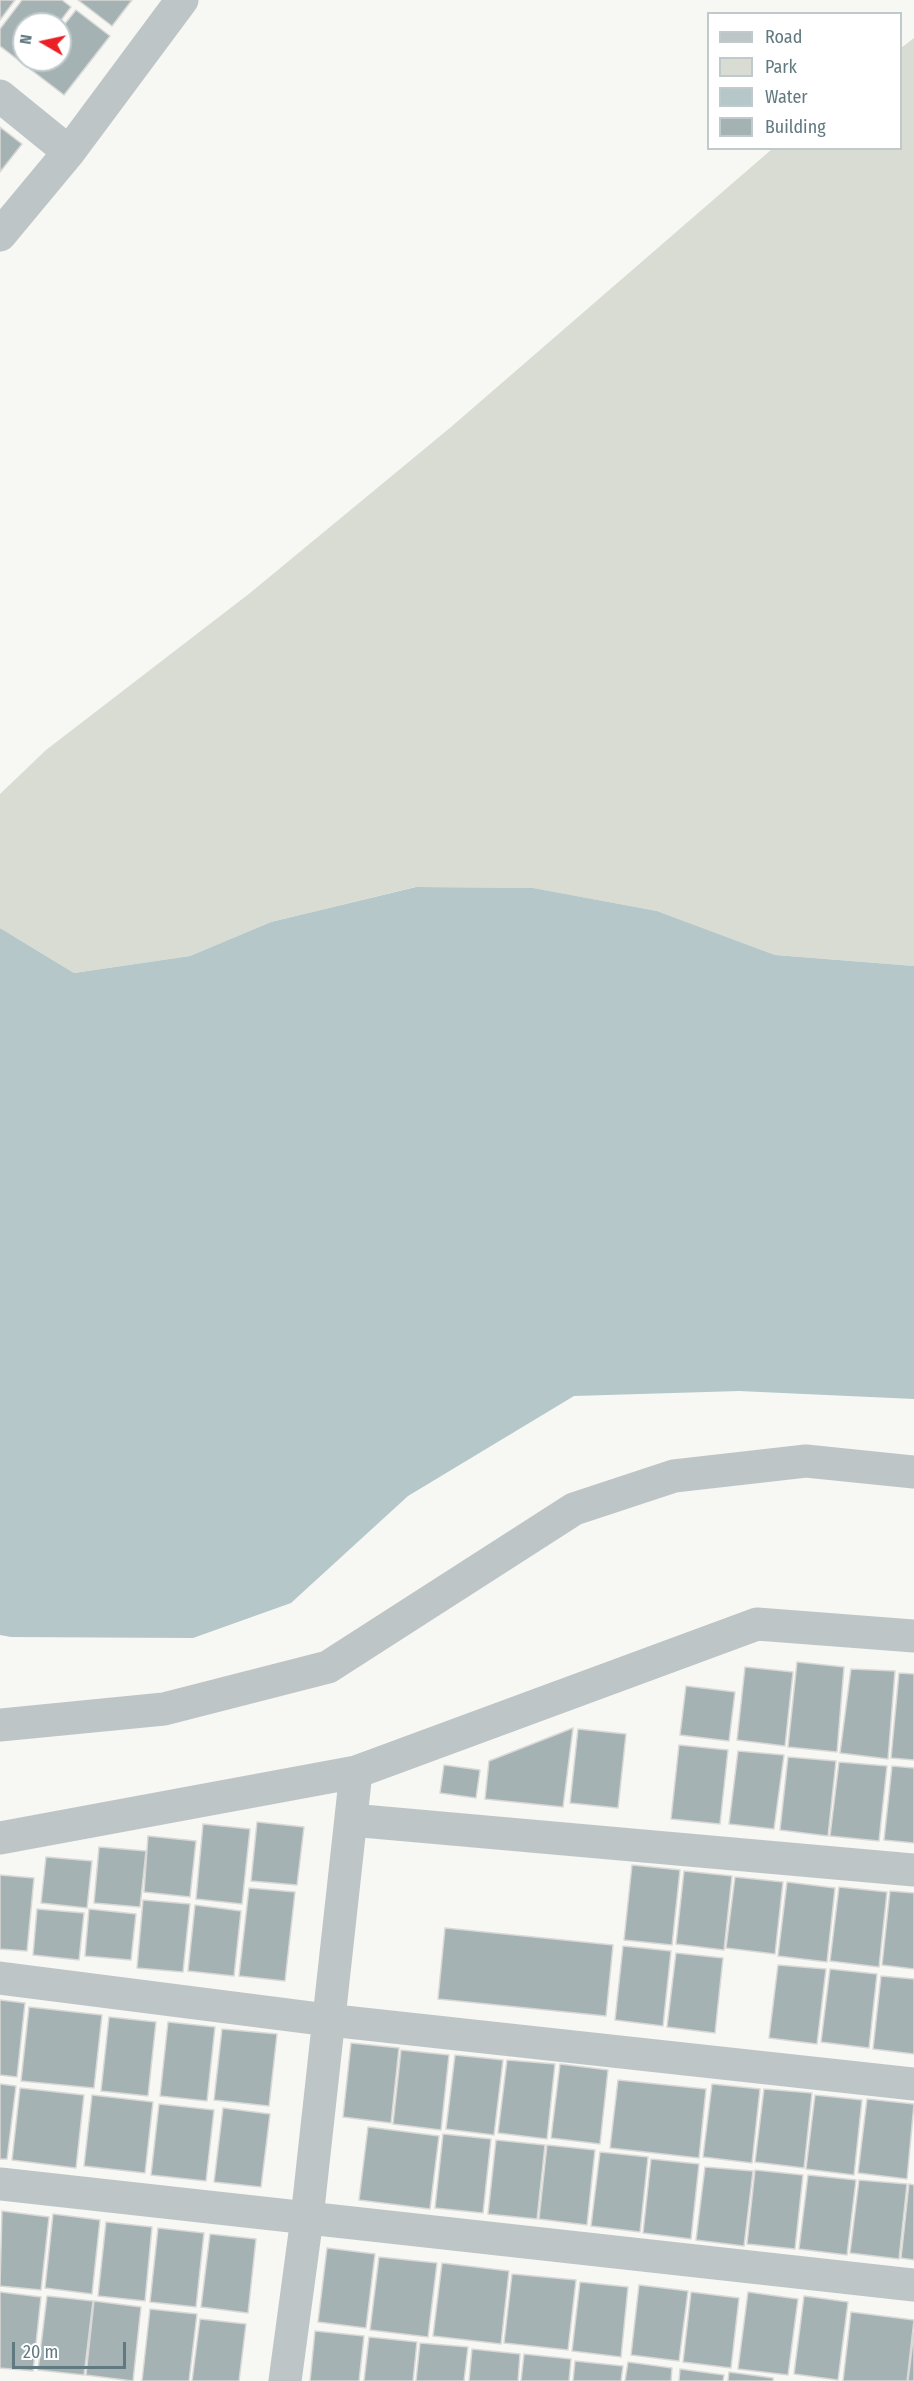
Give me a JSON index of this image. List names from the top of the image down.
{
  "legend": [
    "Road",
    "Park",
    "Water",
    "Building"
  ],
  "scale_bar": "20 m",
  "north": "left"
}
